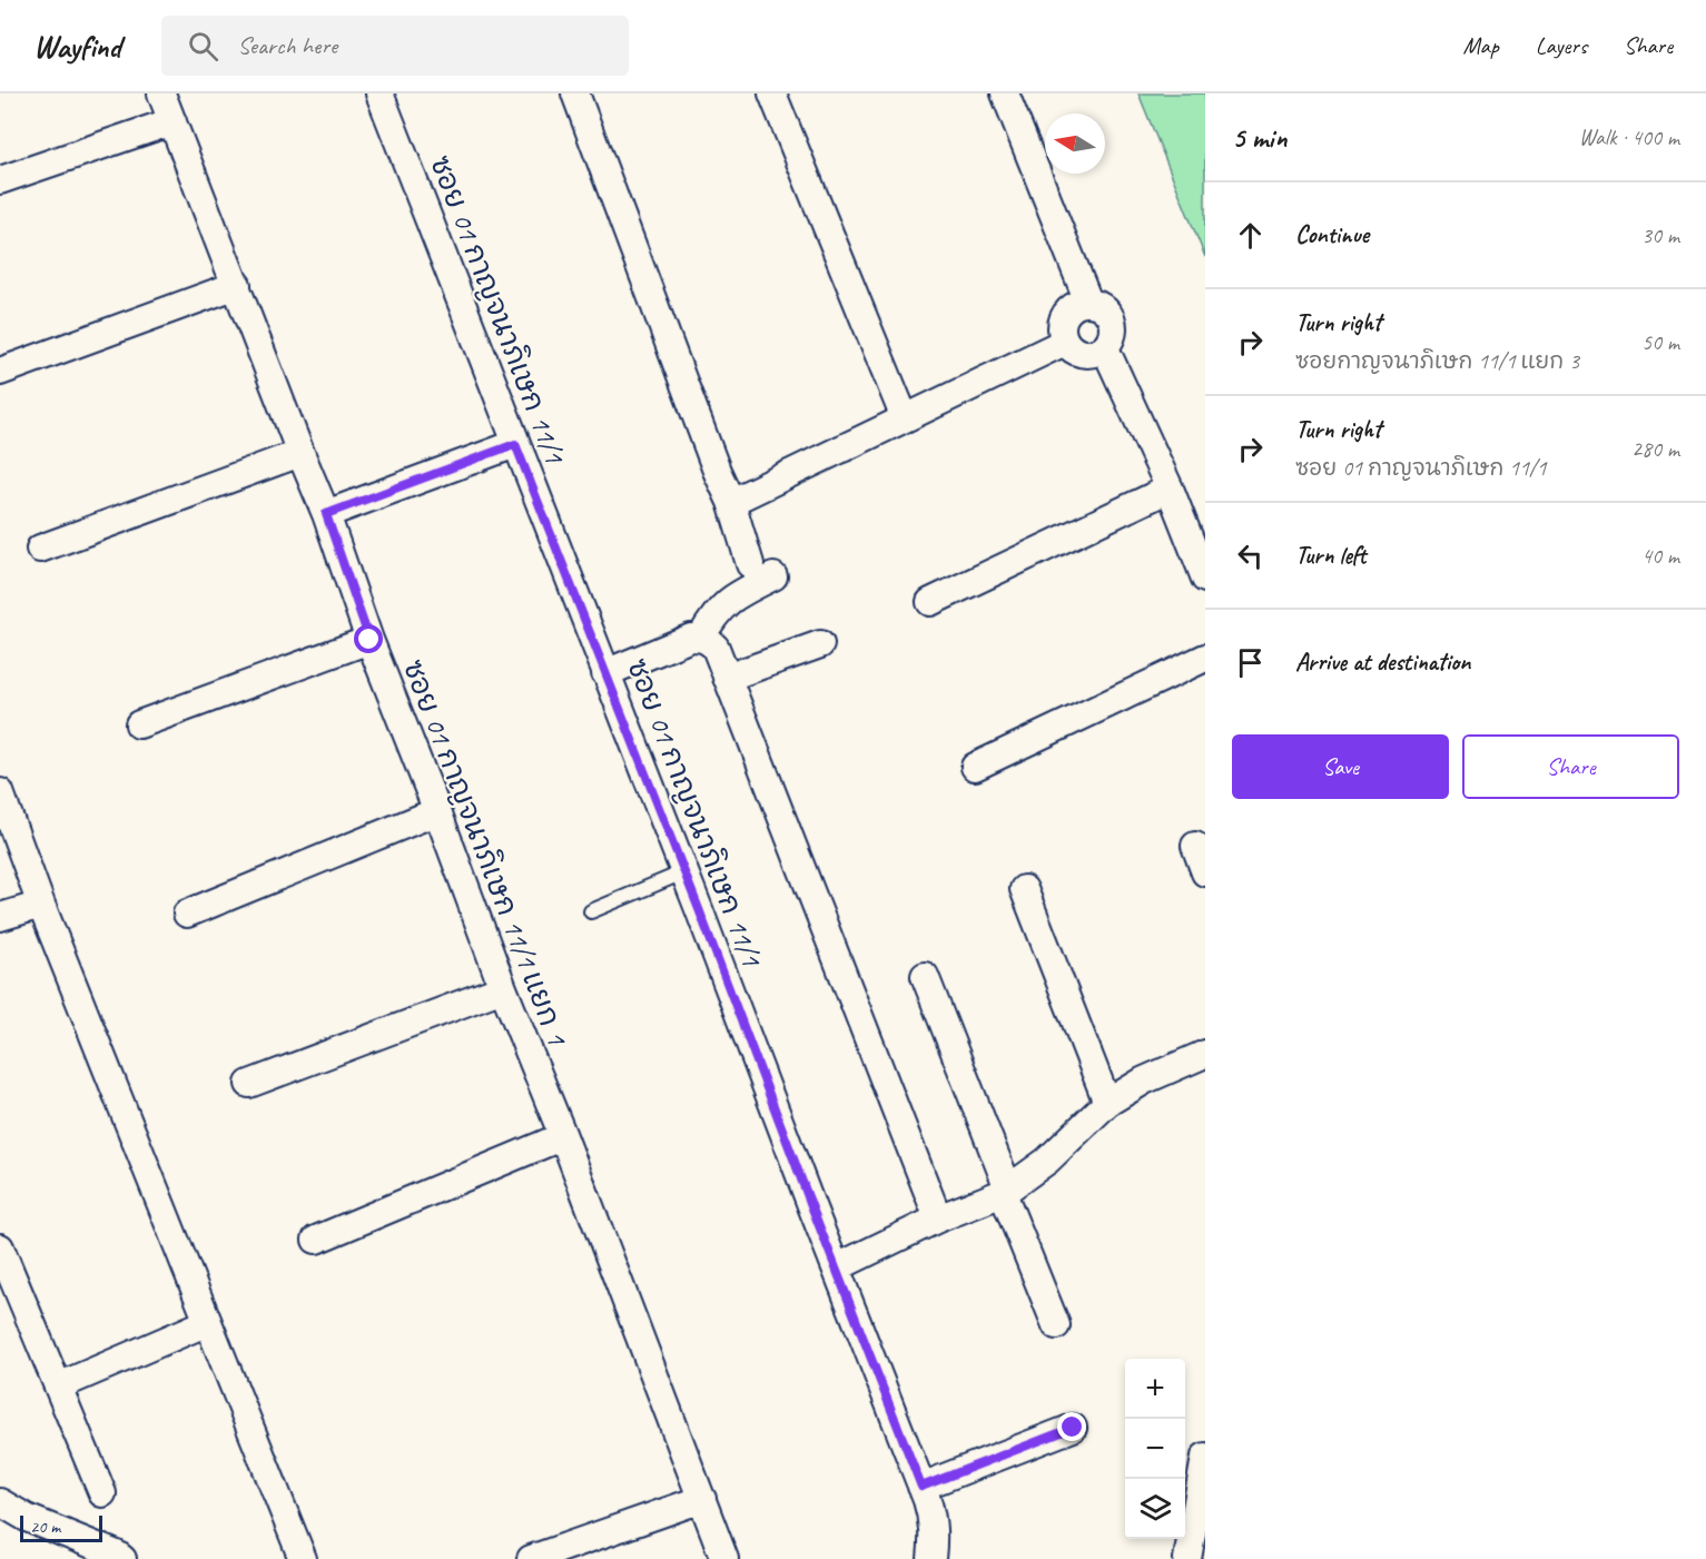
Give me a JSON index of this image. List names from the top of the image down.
{
  "streets": {
    "street": ["ซอย 01 กาญจนาภิเษก 11/1", "ซอย 01 กาญจนาภิเษก 11/1 แยก 1"]
  },
  "scale_bar": "20 m",
  "north": "left",
  "page": {
    "header": "Wayfind",
    "search": "Search here",
    "nav": ["Map", "Layers", "Share"],
    "heading": ["5 min", "Walk · 400 m"],
    "list": [
      ["Continue", "30 m"],
      ["Turn right", "ซอยกาญจนาภิเษก 11/1 แยก 3", "50 m"],
      ["Turn right", "ซอย 01 กาญจนาภิเษก 11/1", "280 m"],
      ["Turn left", "40 m"],
      "Arrive at destination"
    ],
    "buttons": ["Save", "Share"],
    "map_buttons": ["+", "−"],
    "scale": "20 m"
  }
}
